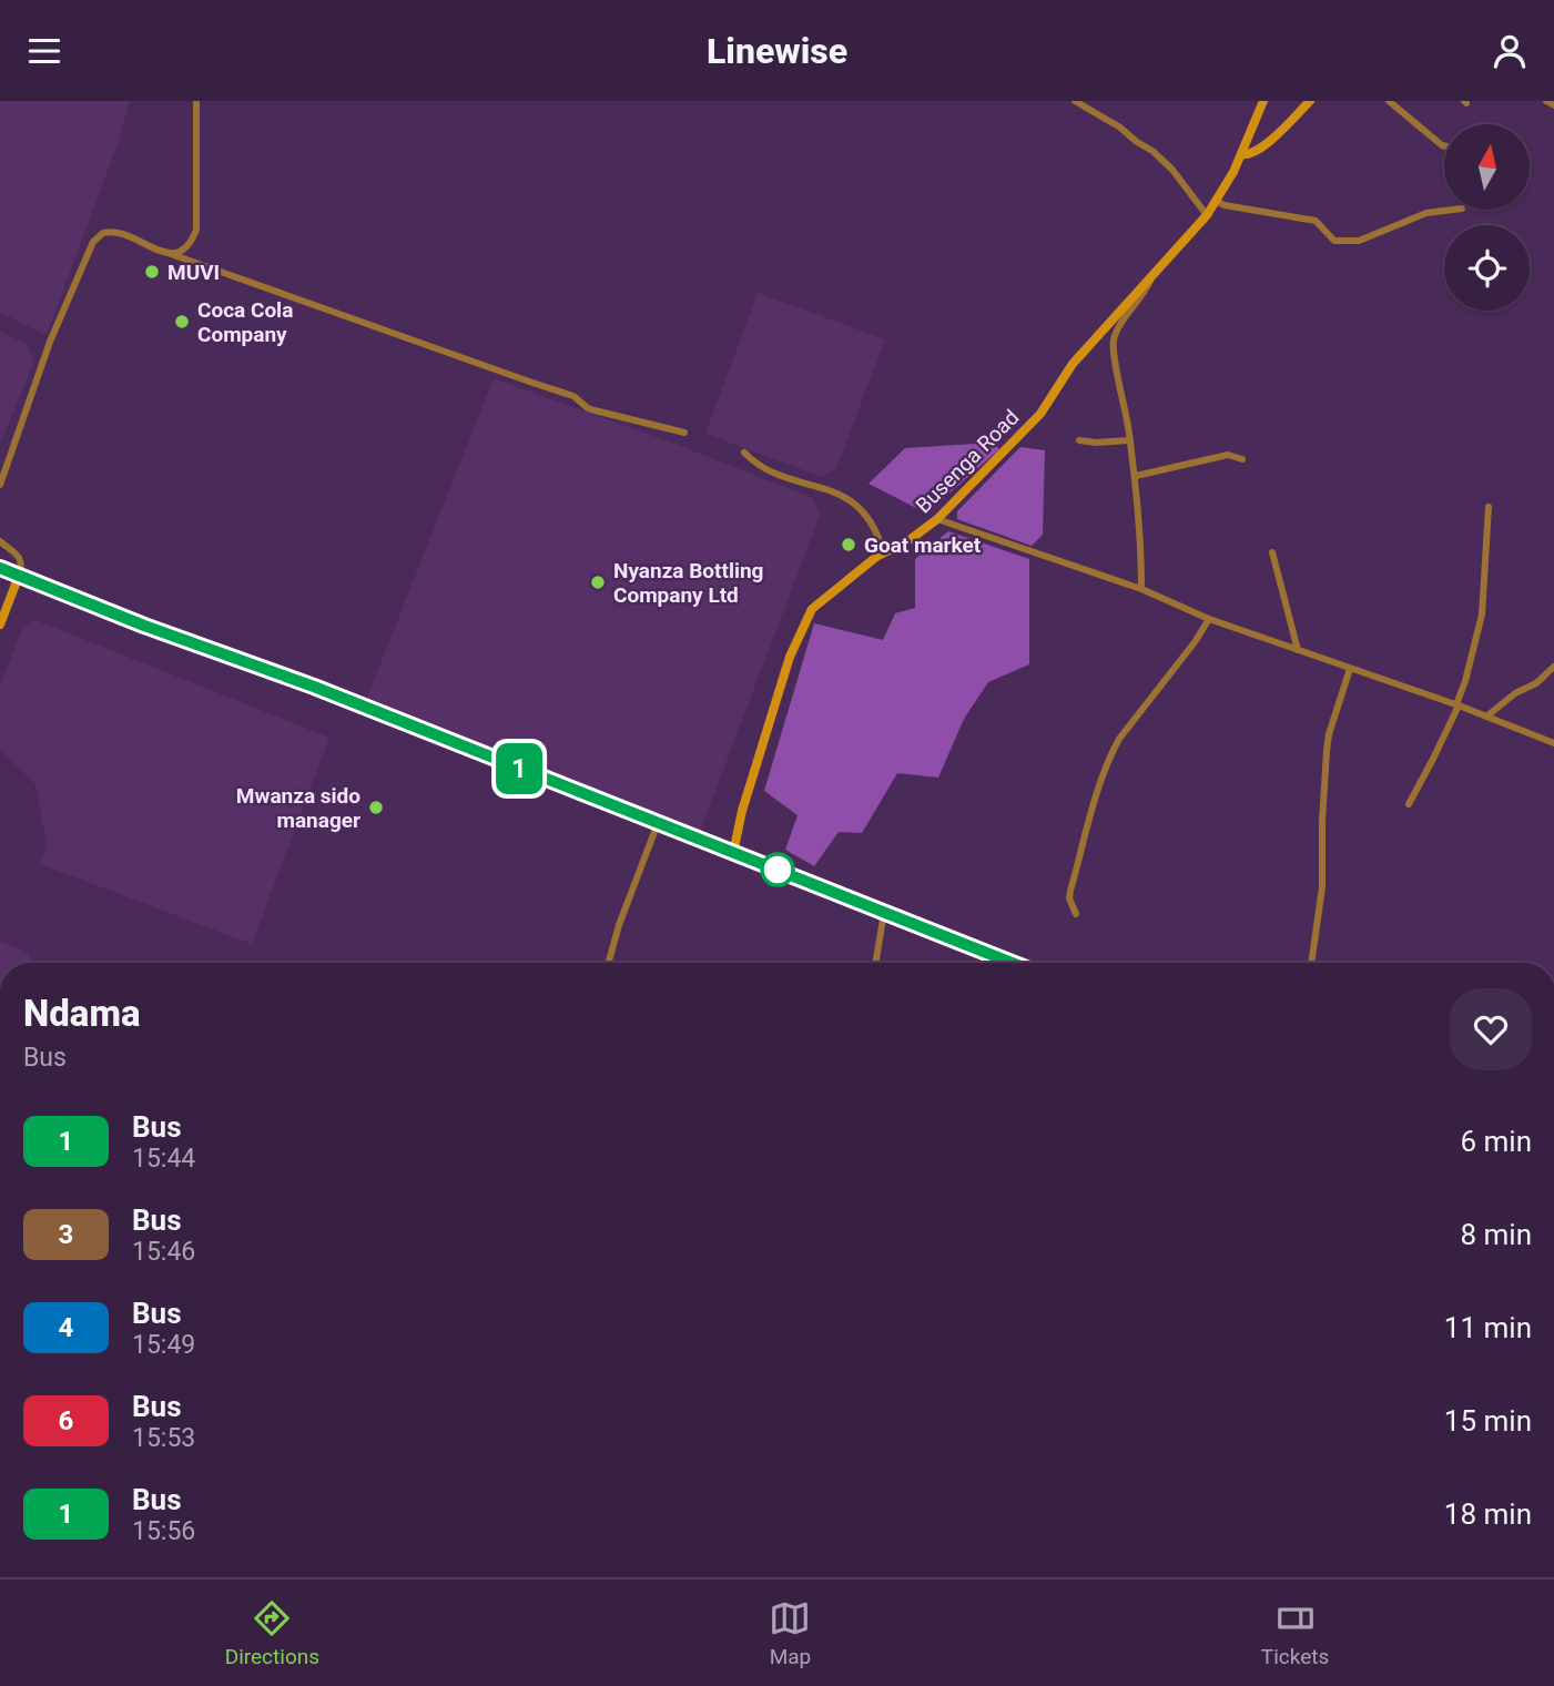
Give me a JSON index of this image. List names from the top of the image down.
{
  "streets": {
    "street": ["Busenga Road"]
  },
  "places": [
    "MUVI",
    "Coca Cola Company",
    "Goat market",
    "Nyanza Bottling Company Ltd",
    "Mwanza sido manager"
  ],
  "lines": ["bus line 1"],
  "north": "top",
  "page": {
    "header": "Linewise",
    "on_map": "1",
    "heading": ["Ndama", "Bus"],
    "list": [
      {
        "mark": "1",
        "name": "Bus",
        "note": "15:44",
        "value": "6 min"
      },
      {
        "mark": "3",
        "name": "Bus",
        "note": "15:46",
        "value": "8 min"
      },
      {
        "mark": "4",
        "name": "Bus",
        "note": "15:49",
        "value": "11 min"
      },
      {
        "mark": "6",
        "name": "Bus",
        "note": "15:53",
        "value": "15 min"
      },
      {
        "mark": "1",
        "name": "Bus",
        "note": "15:56",
        "value": "18 min"
      }
    ],
    "tabs": ["Directions", "Map", "Tickets"]
  }
}
